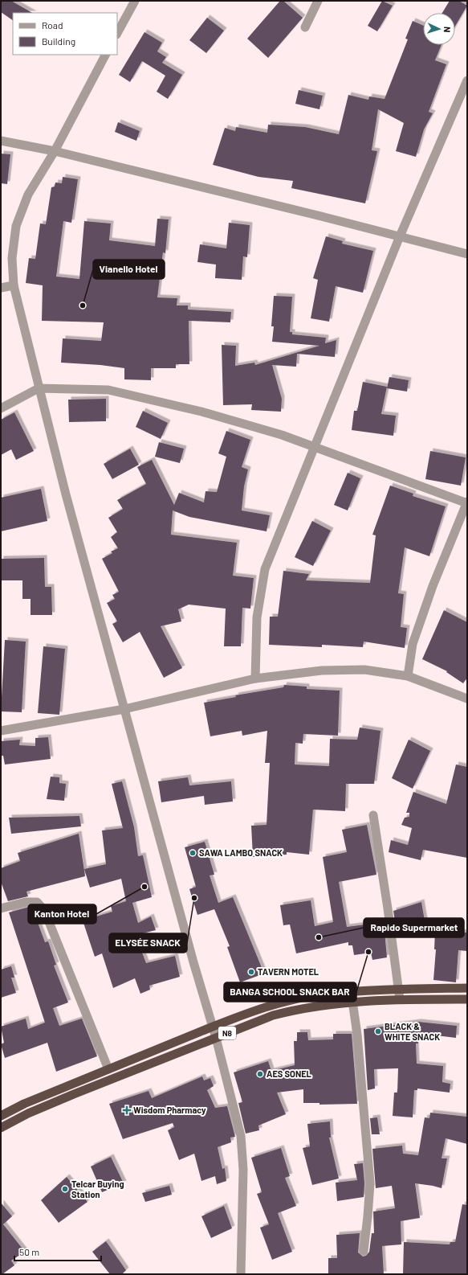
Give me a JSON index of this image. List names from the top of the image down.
{
  "streets": {
    "highway": ["N8"]
  },
  "places": {
    "other": [
      "Vianello Hotel",
      "SAWA LAMBO SNACK",
      "Kanton Hotel",
      "ELYSÉE SNACK",
      "Rapido Supermarket",
      "BANGA SCHOOL SNACK BAR",
      "TAVERN MOTEL",
      "BLACK & WHITE SNACK",
      "AES SONEL",
      "Telcar Buying Station"
    ],
    "health": ["Wisdom Pharmacy"]
  },
  "legend": ["Road", "Building"],
  "scale_bar": "50 m",
  "north": "right"
}
